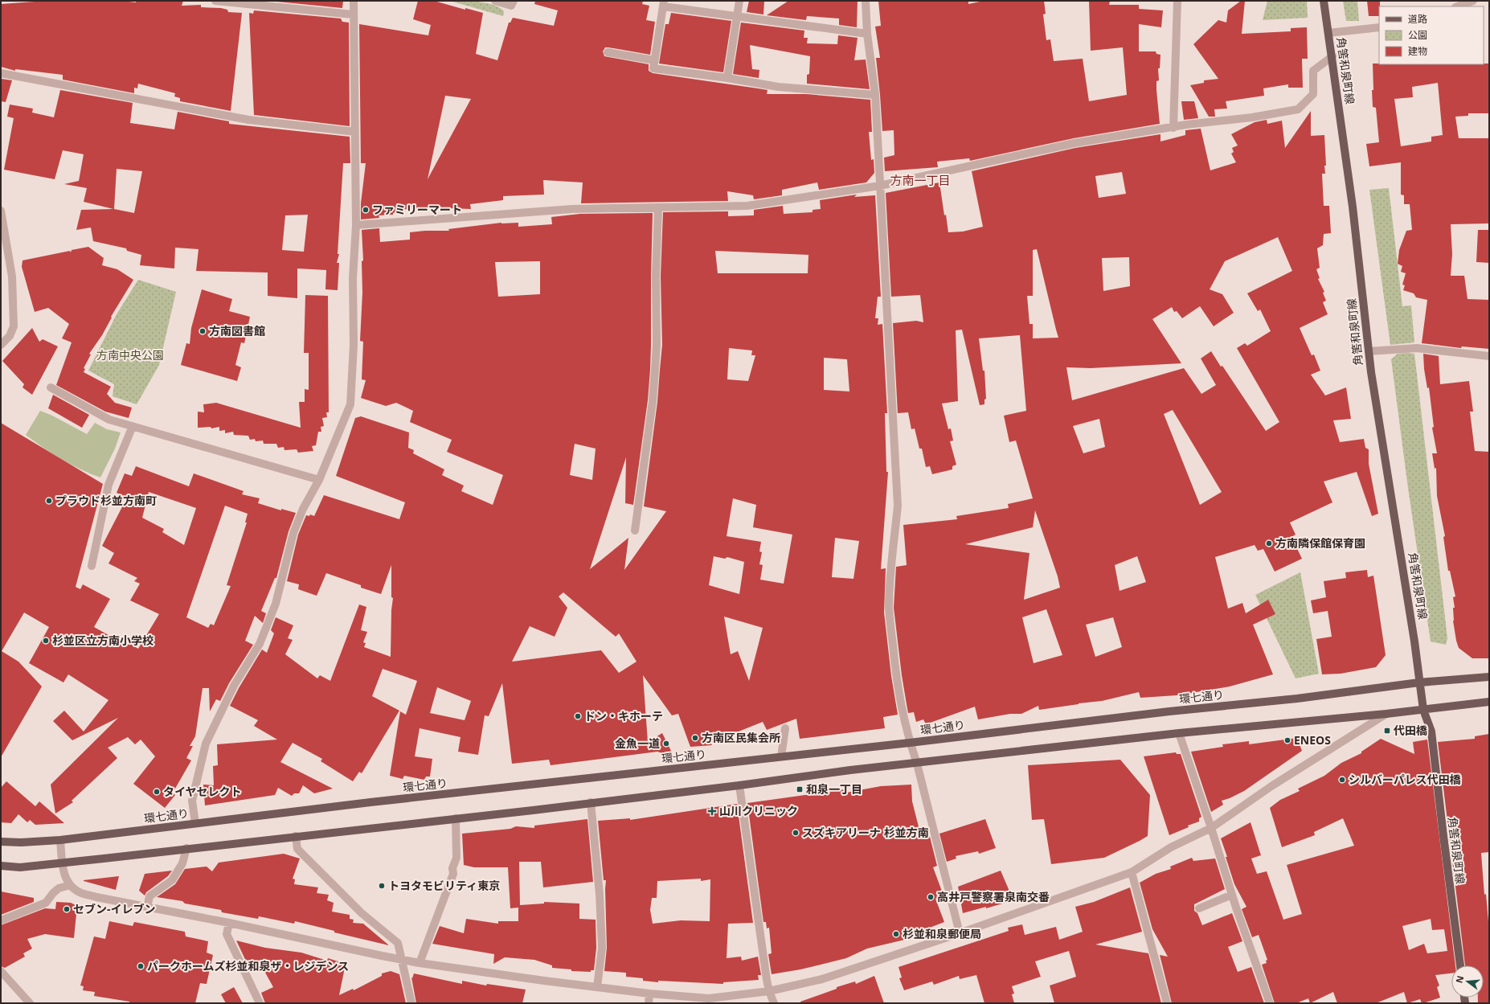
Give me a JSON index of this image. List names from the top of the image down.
{
  "streets": {
    "main road": ["角筈和泉町線", "環七通り"]
  },
  "crossings": [
    ["角筈和泉町線", "環七通り"]
  ],
  "districts": ["方南一丁目"],
  "parks": ["方南中央公園"],
  "places": {
    "other": [
      "ファミリーマート",
      "方南図書館",
      "プラウド杉並方南町",
      "方南隣保館保育園",
      "杉並区立方南小学校",
      "ドン・キホーテ",
      "方南区民集会所",
      "ENEOS",
      "金魚一道",
      "シルバーパレス代田橋",
      "タイヤセレクト",
      "スズキアリーナ 杉並方南",
      "トヨタモビリティ東京",
      "高井戸警察署泉南交番",
      "セブン-イレブン",
      "杉並和泉郵便局",
      "パークホームズ杉並和泉ザ・レジデンス"
    ],
    "transit": ["代田橋", "和泉一丁目"],
    "health": ["山川クリニック"]
  },
  "legend": ["道路", "公園", "建物"],
  "north": "left"
}
